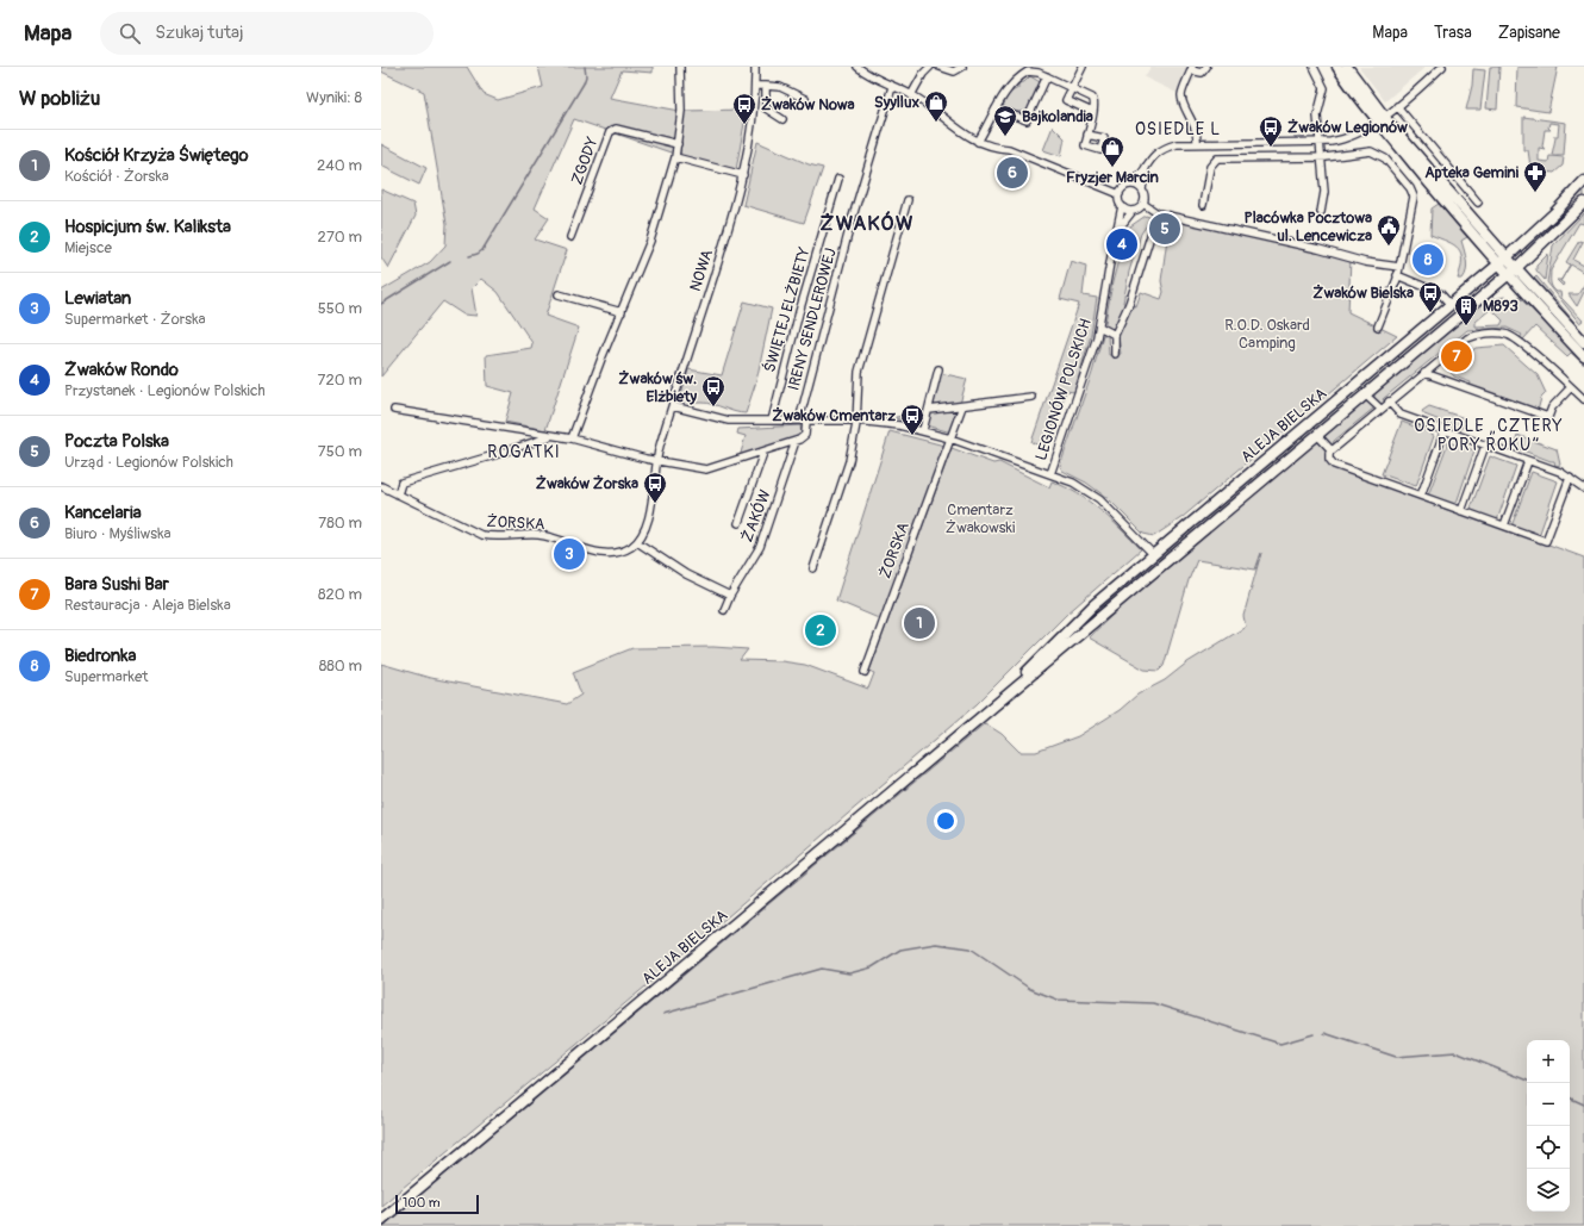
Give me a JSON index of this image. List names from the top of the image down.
{
  "streets": {
    "street": [
      "ZGODY",
      "NOWA",
      "ŚWIĘTEJ ELŻBIETY",
      "IRENY SENDLEROWEJ",
      "LEGIONÓW POLSKICH",
      "ALEJA BIELSKA",
      "ŻAKÓW",
      "ŻORSKA"
    ]
  },
  "districts": [
    "OSIEDLE L",
    "ŻWAKÓW",
    "OSIEDLE „CZTERY PORY ROKU”",
    "ROGATKI"
  ],
  "parks": ["R.O.D. Oskard Camping", "Cmentarz Żwakowski"],
  "places": {
    "shop": ["Syyllux", "Fryzjer Marcin"],
    "bus stop": [
      "Żwaków Nowa",
      "Żwaków Legionów",
      "Żwaków Bielska",
      "Żwaków św. Elżbiety",
      "Żwaków Cmentarz",
      "Żwaków Żorska"
    ],
    "school or university": ["Bajkolandia"],
    "pharmacy": ["Apteka Gemini"],
    "public building": ["Placówka Pocztowa ul. Lencewicza"],
    "building": ["M893"]
  },
  "scale_bar": "100 m",
  "page": {
    "header": "Mapa",
    "search": "Szukaj tutaj",
    "nav": ["Mapa", "Trasa", "Zapisane"],
    "heading": ["W pobliżu", "Wyniki: 8"],
    "list": [
      {
        "mark": "1",
        "name": "Kościół Krzyża Świętego",
        "note": "Kościół · Żorska",
        "value": "240 m"
      },
      {
        "mark": "2",
        "name": "Hospicjum św. Kaliksta",
        "note": "Miejsce",
        "value": "270 m"
      },
      {
        "mark": "3",
        "name": "Lewiatan",
        "note": "Supermarket · Żorska",
        "value": "550 m"
      },
      {
        "mark": "4",
        "name": "Żwaków Rondo",
        "note": "Przystanek · Legionów Polskich",
        "value": "720 m"
      },
      {
        "mark": "5",
        "name": "Poczta Polska",
        "note": "Urząd · Legionów Polskich",
        "value": "750 m"
      },
      {
        "mark": "6",
        "name": "Kancelaria",
        "note": "Biuro · Myśliwska",
        "value": "780 m"
      },
      {
        "mark": "7",
        "name": "Bara Sushi Bar",
        "note": "Restauracja · Aleja Bielska",
        "value": "820 m"
      },
      {
        "mark": "8",
        "name": "Biedronka",
        "note": "Supermarket",
        "value": "880 m"
      }
    ],
    "pins": [
      "6",
      "5",
      "4",
      "8",
      "7",
      "3",
      "1",
      "2"
    ],
    "map_buttons": ["+", "−"],
    "scale": "100 m"
  }
}
